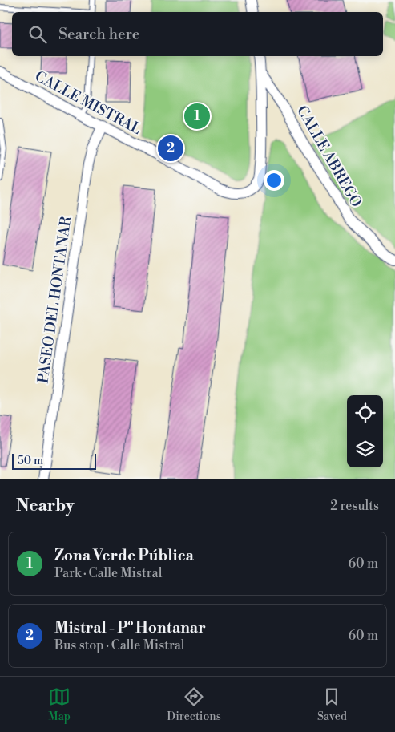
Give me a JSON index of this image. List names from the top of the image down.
{
  "streets": {
    "street": ["CALLE MISTRAL", "CALLE ABREGO", "PASEO DEL HONTANAR"]
  },
  "crossings": [
    ["CALLE MISTRAL", "CALLE ABREGO"],
    ["CALLE MISTRAL", "PASEO DEL HONTANAR"]
  ],
  "scale_bar": "50 m",
  "page": {
    "search": "Search here",
    "pins": ["1", "2"],
    "scale": "50 m",
    "heading": ["Nearby", "2 results"],
    "list": [
      {
        "mark": "1",
        "name": "Zona Verde Pública",
        "note": "Park · Calle Mistral",
        "value": "60 m"
      },
      {
        "mark": "2",
        "name": "Mistral - Pº Hontanar",
        "note": "Bus stop · Calle Mistral",
        "value": "60 m"
      }
    ],
    "nav": ["Map", "Directions", "Saved"]
  }
}
